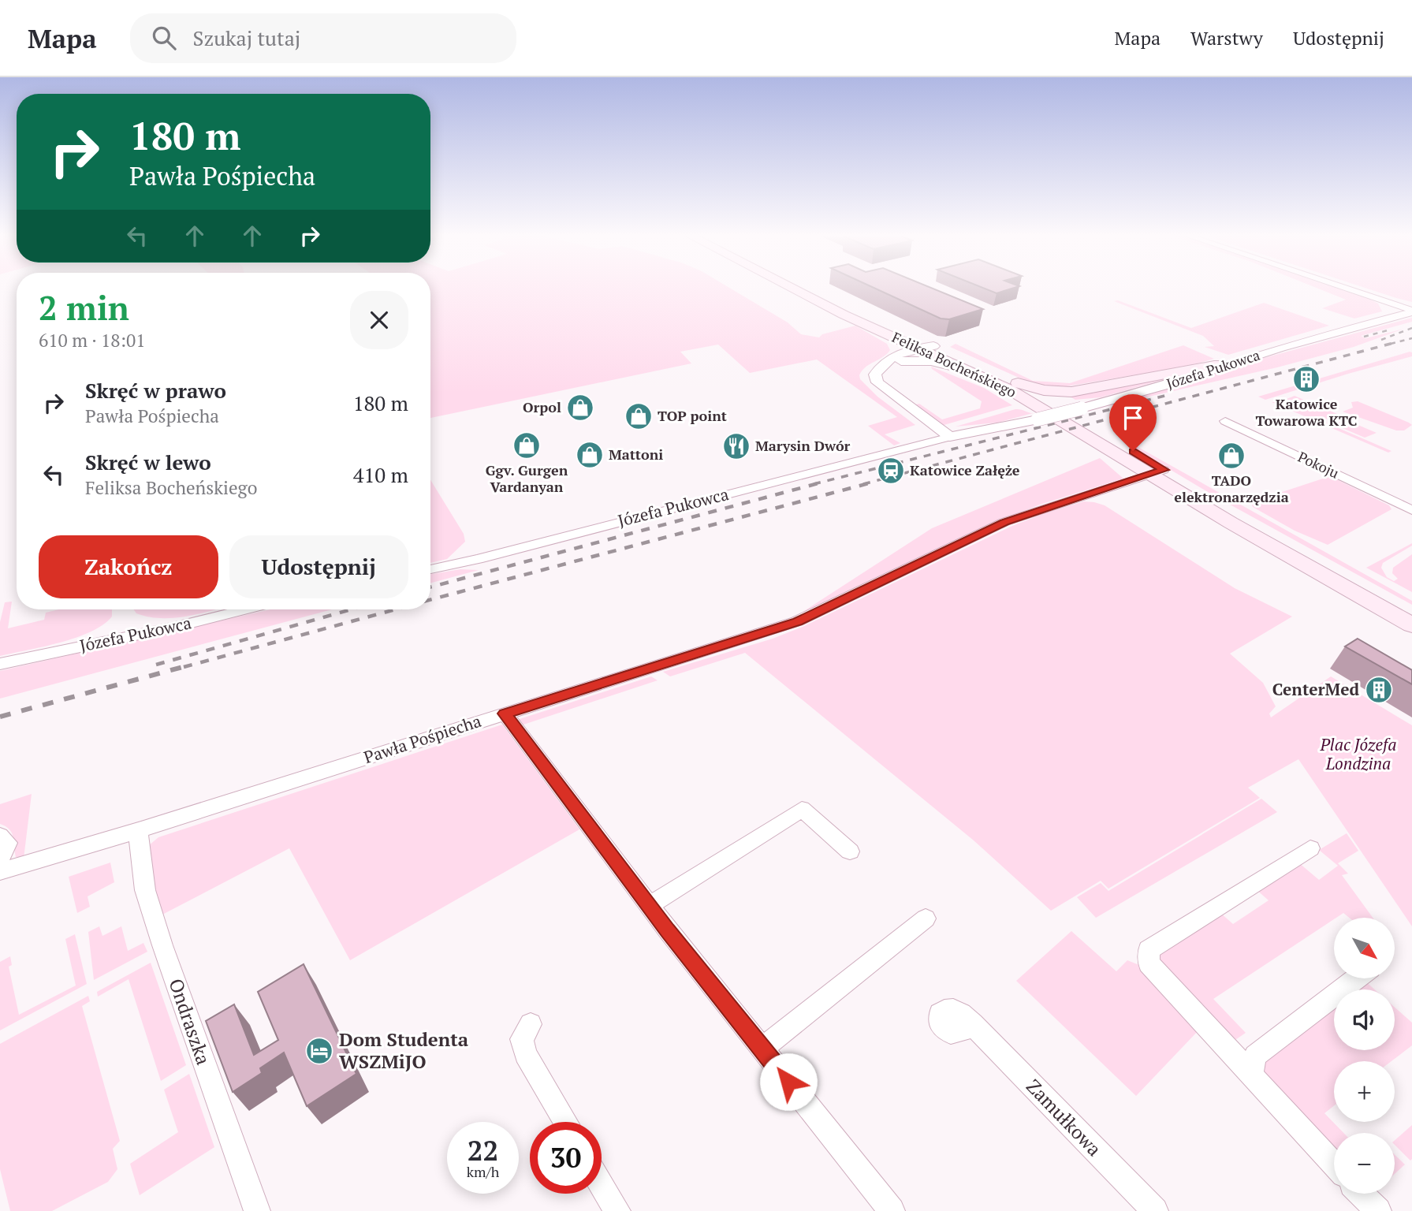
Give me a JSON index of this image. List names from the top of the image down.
{
  "streets": {
    "main road": ["Feliksa Bocheńskiego"],
    "street": [
      "Józefa Pukowca",
      "Pokoju",
      "Pawła Pośpiecha",
      "Ondraszka",
      "Zamułkowa"
    ]
  },
  "crossings": [
    ["Feliksa Bocheńskiego", "Pawła Pośpiecha"],
    ["Pawła Pośpiecha", "Ondraszka"]
  ],
  "parks": ["Plac Józefa Londzina"],
  "places": {
    "building": ["Katowice Towarowa KTC", "CenterMed"],
    "shop": [
      "Orpol",
      "TOP point",
      "Ggv. Gurgen Vardanyan",
      "Mattoni",
      "TADO elektronarzędzia"
    ],
    "restaurant": ["Marysin Dwór"],
    "station": ["Katowice Załęże"],
    "hotel": ["Dom Studenta WSZMiJO"]
  },
  "north": "bottom right",
  "page": {
    "header": "Mapa",
    "search": "Szukaj tutaj",
    "nav": ["Mapa", "Warstwy", "Udostępnij"],
    "turn": ["180 m", "Pawła Pośpiecha"],
    "heading": ["2 min", "610 m · 18:01"],
    "list": [
      {
        "name": "Skręć w prawo",
        "note": "Pawła Pośpiecha",
        "value": "180 m"
      },
      {
        "name": "Skręć w lewo",
        "note": "Feliksa Bocheńskiego",
        "value": "410 m"
      }
    ],
    "buttons": ["Zakończ", "Udostępnij"],
    "map_buttons": ["+", "−"],
    "speed": "22 km/h",
    "limit": "30"
  }
}
